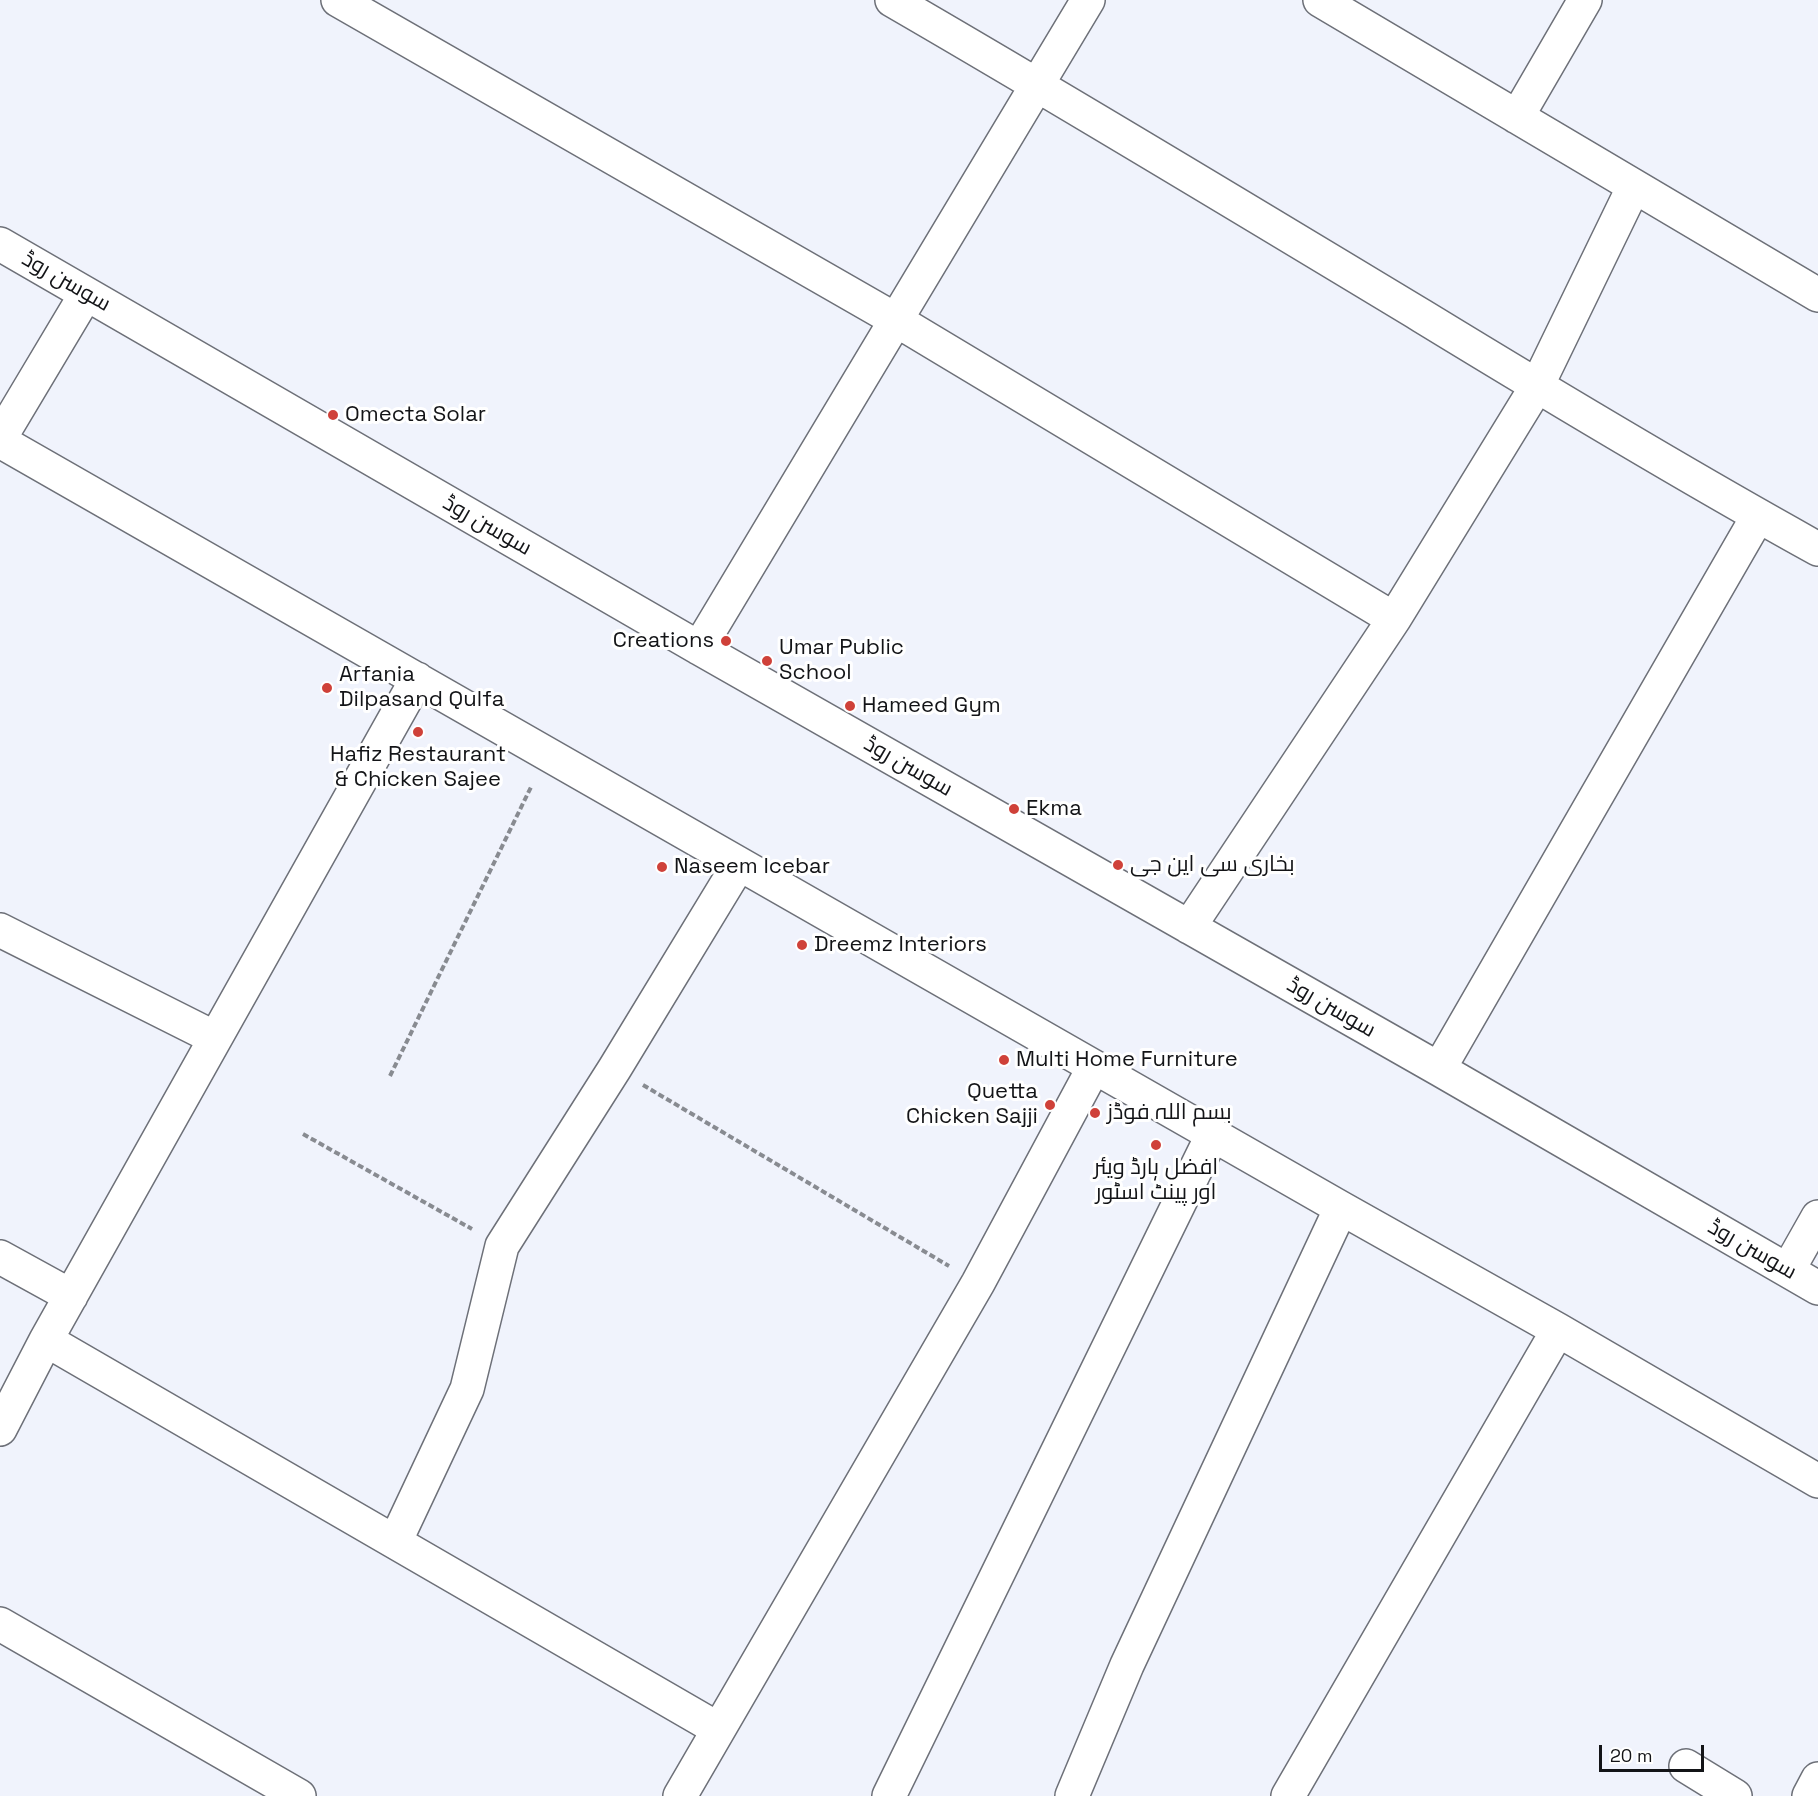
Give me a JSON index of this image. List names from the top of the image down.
{
  "streets": {
    "street": ["سوسن روڈ"]
  },
  "places": [
    "Omecta Solar",
    "Creations",
    "Umar Public School",
    "Arfania Dilpasand Qulfa",
    "Hameed Gym",
    "Hafiz Restaurant & Chicken Sajee",
    "Ekma",
    "بخاری سی این جی",
    "Naseem Icebar",
    "Dreemz Interiors",
    "Multi Home Furniture",
    "Quetta Chicken Sajji",
    "بسم اللہ فوڈز",
    "افضل ہارڈ ویئر اور پینٹ اسٹور"
  ],
  "scale_bar": "20 m"
}
